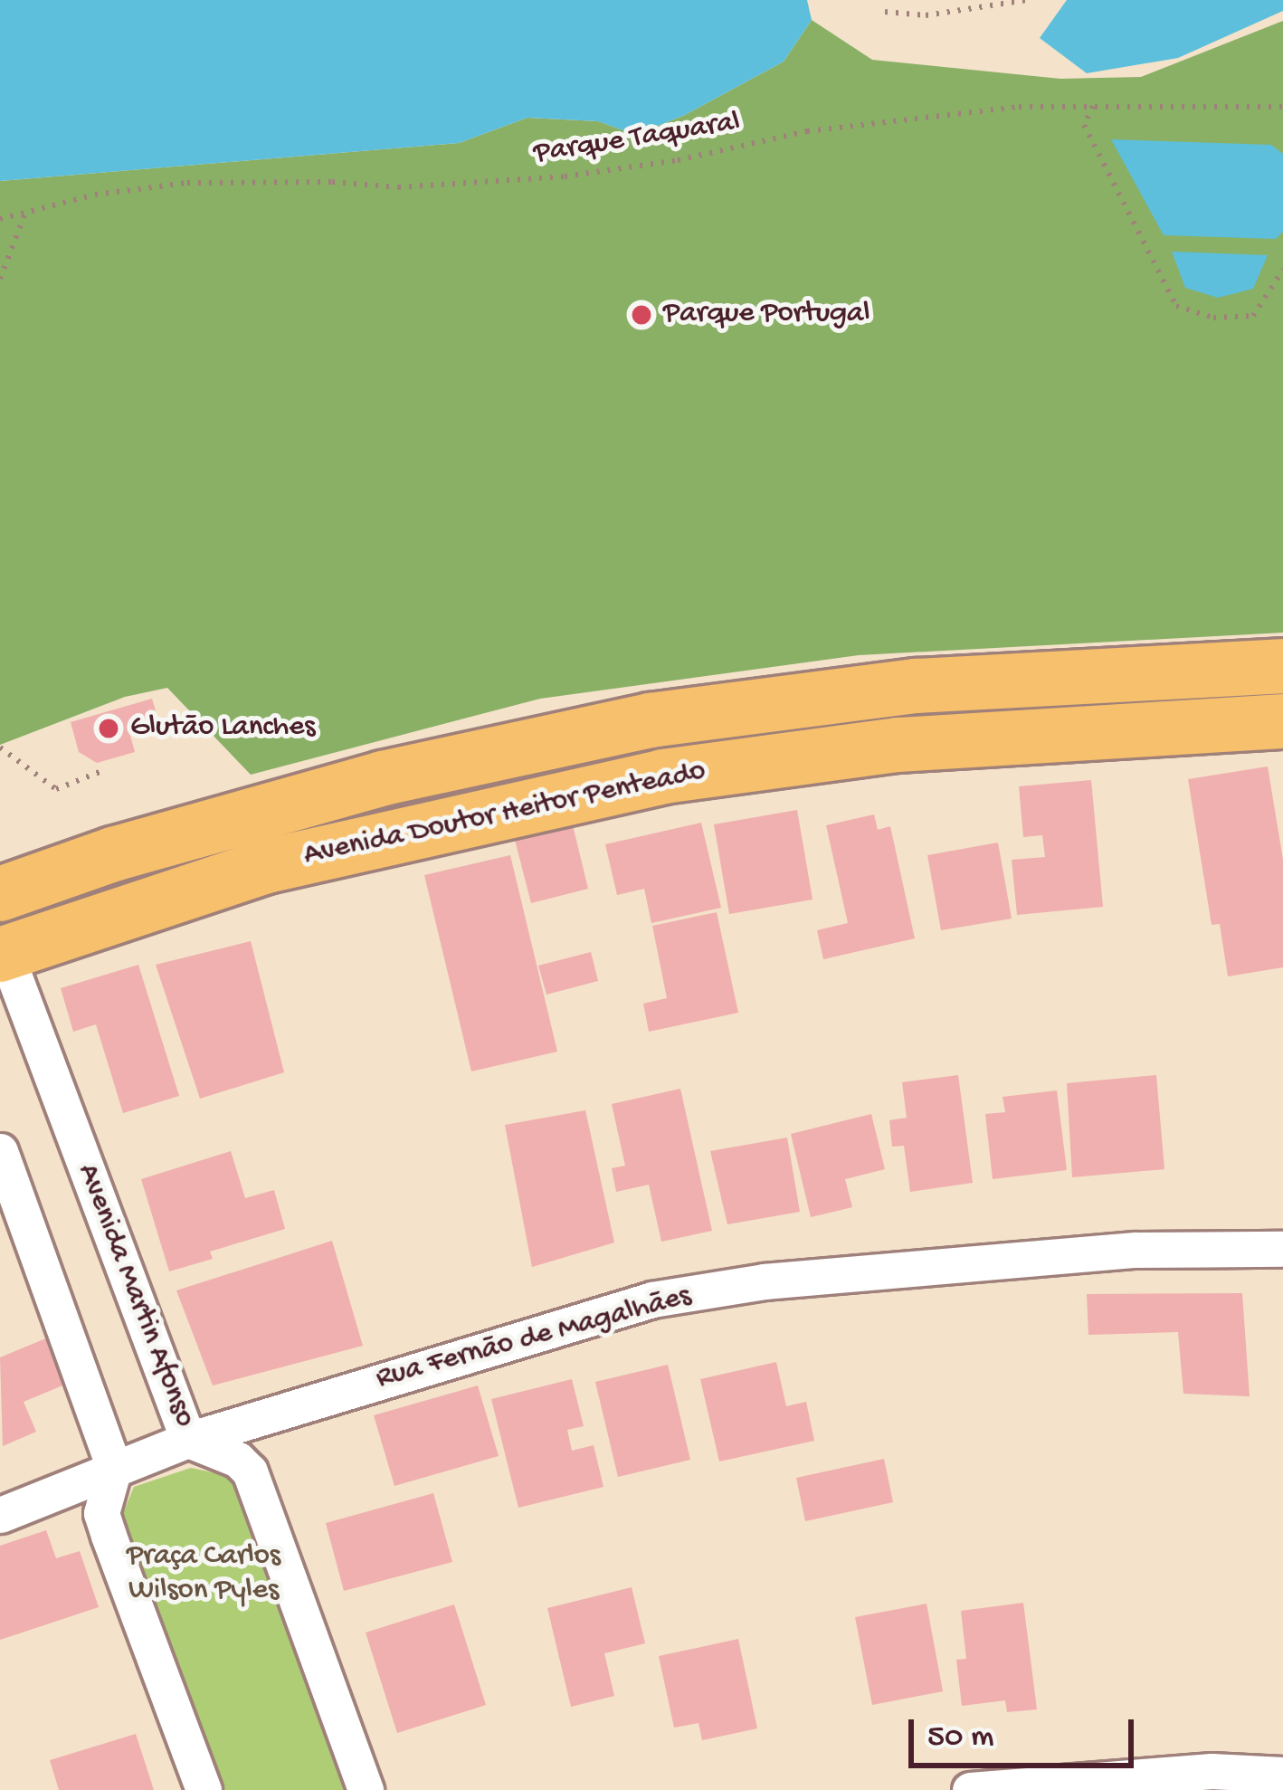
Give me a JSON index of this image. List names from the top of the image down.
{
  "streets": {
    "main road": ["Avenida Doutor Heitor Penteado"],
    "street": ["Avenida Martin Afonso", "Rua Fernão de Magalhães"],
    "path": ["Parque Taquaral"]
  },
  "crossings": [
    ["Avenida Doutor Heitor Penteado", "Avenida Martin Afonso"],
    ["Avenida Martin Afonso", "Rua Fernão de Magalhães"]
  ],
  "parks": ["Praça Carlos Wilson Pyles"],
  "places": ["Parque Portugal", "Glutão Lanches"],
  "scale_bar": "50 m"
}
